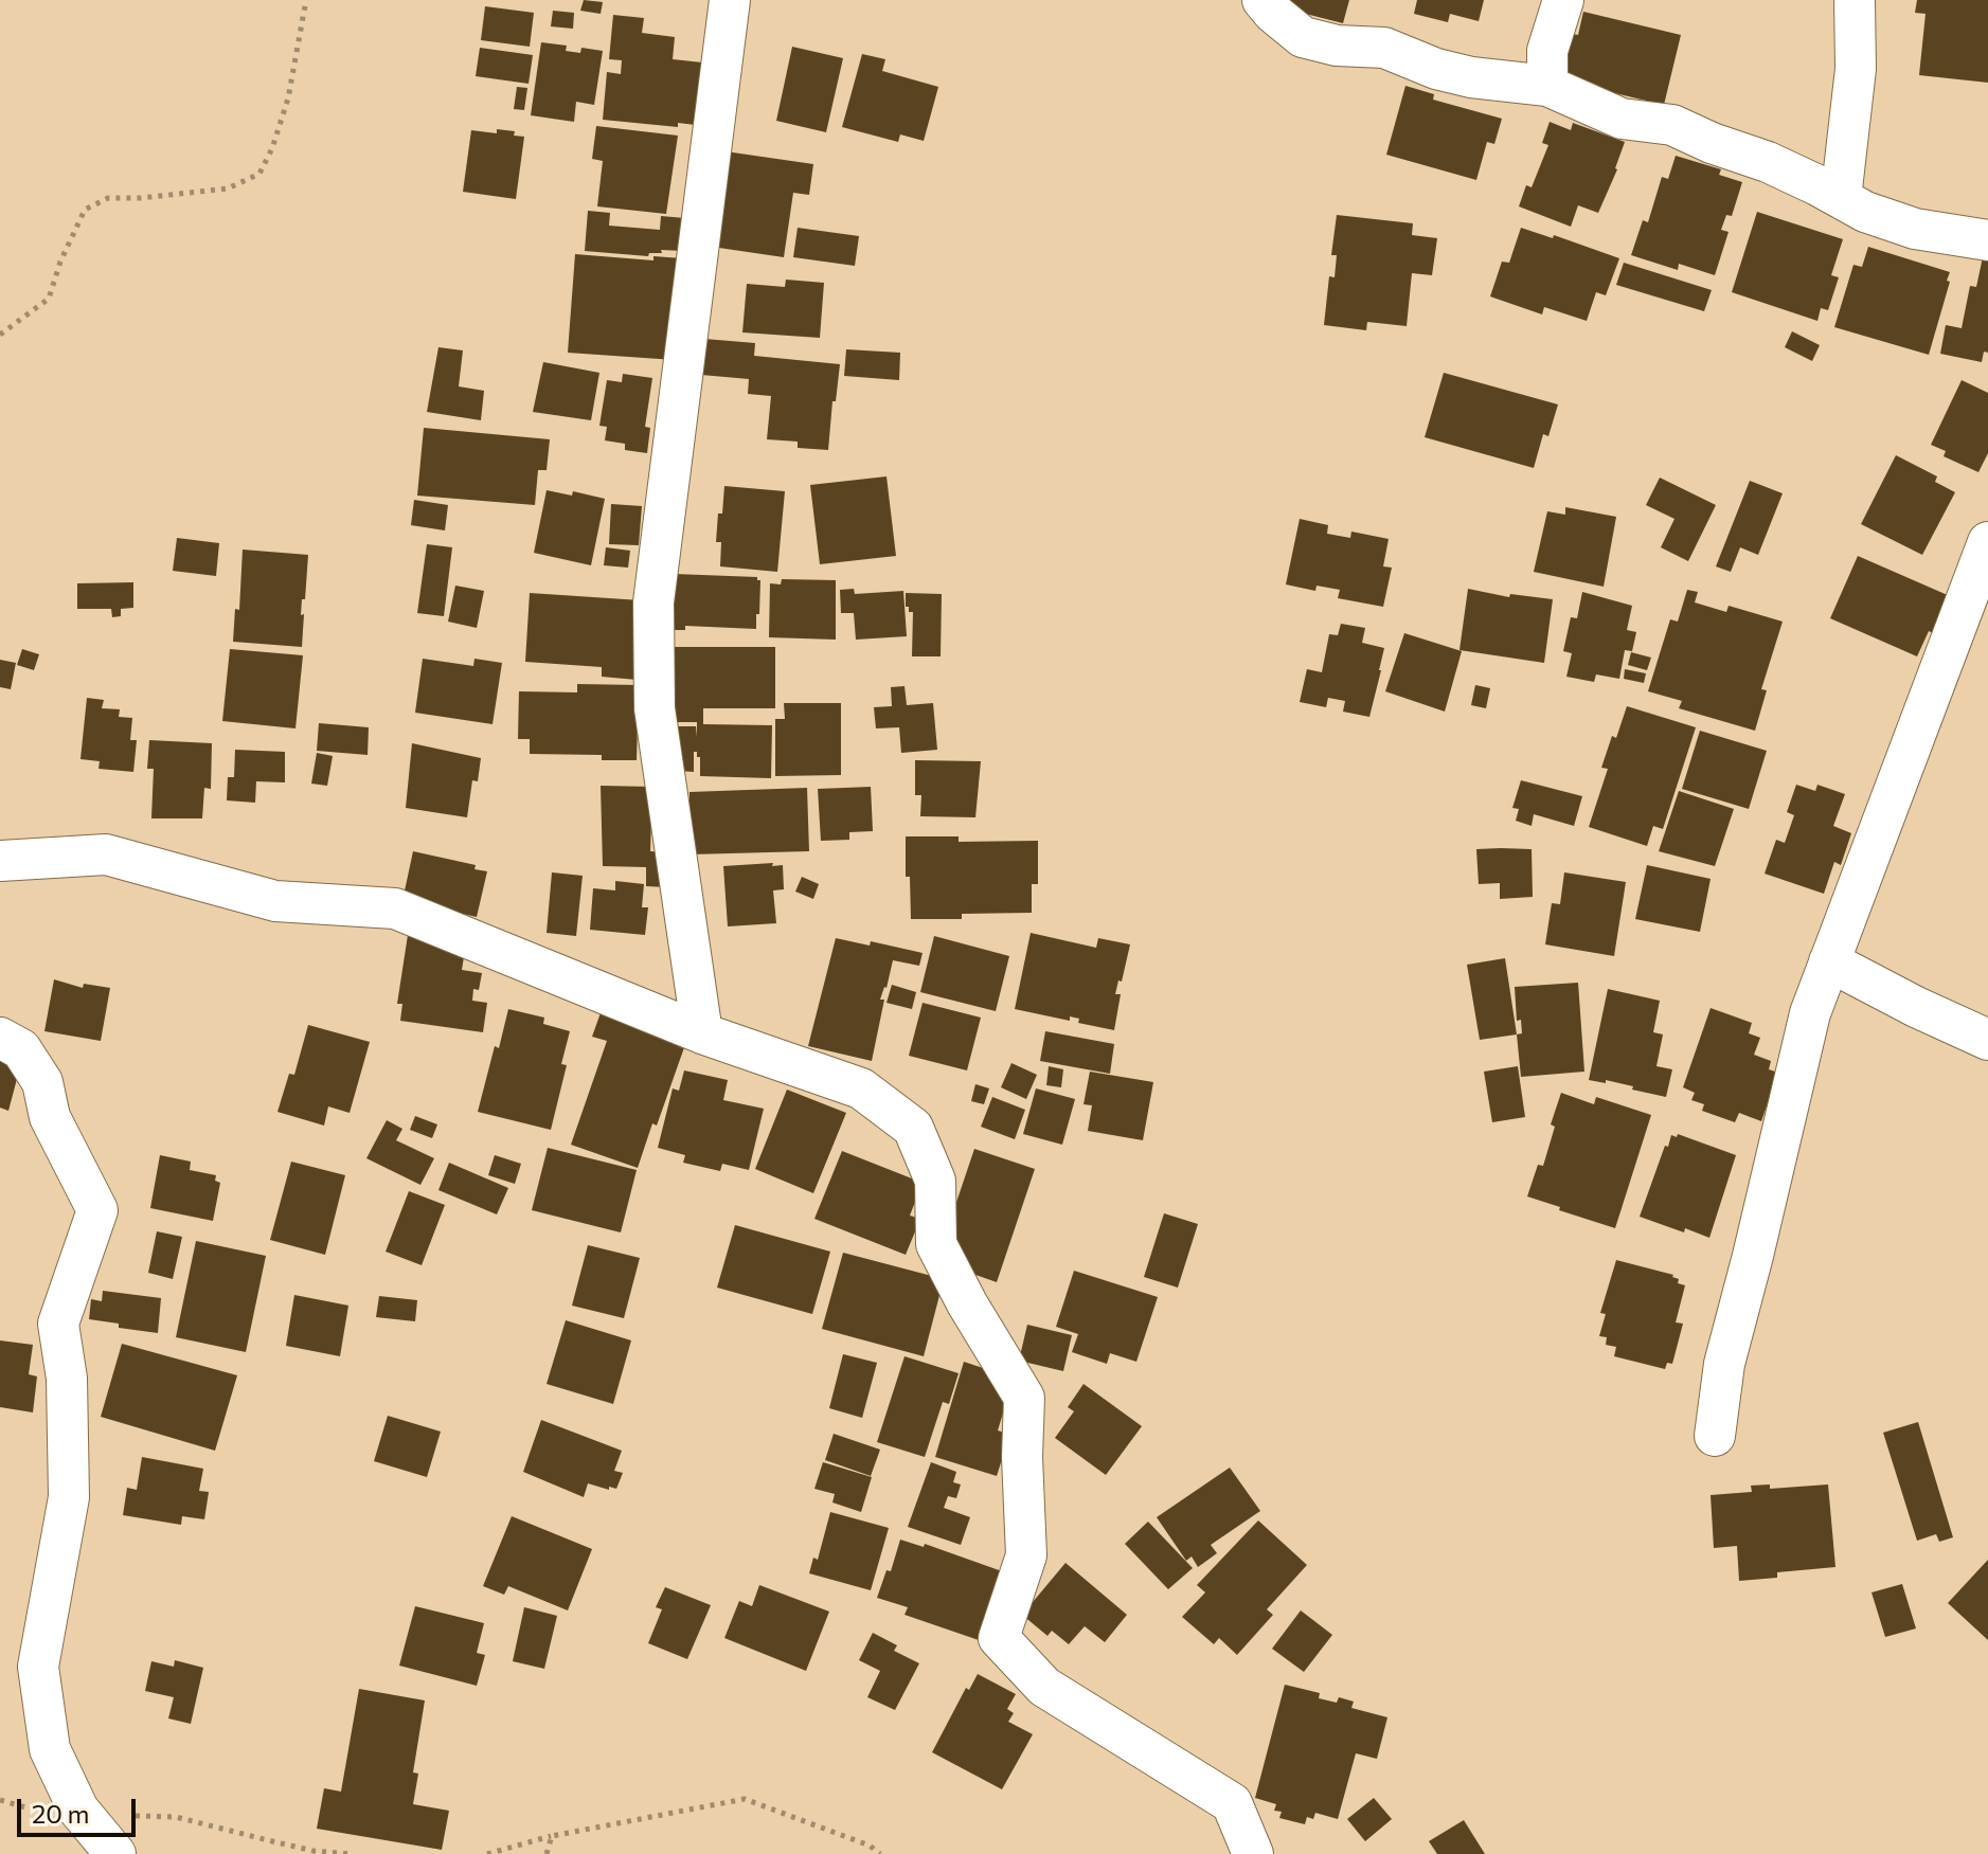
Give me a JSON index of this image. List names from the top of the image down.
{
  "scale_bar": "20 m"
}
